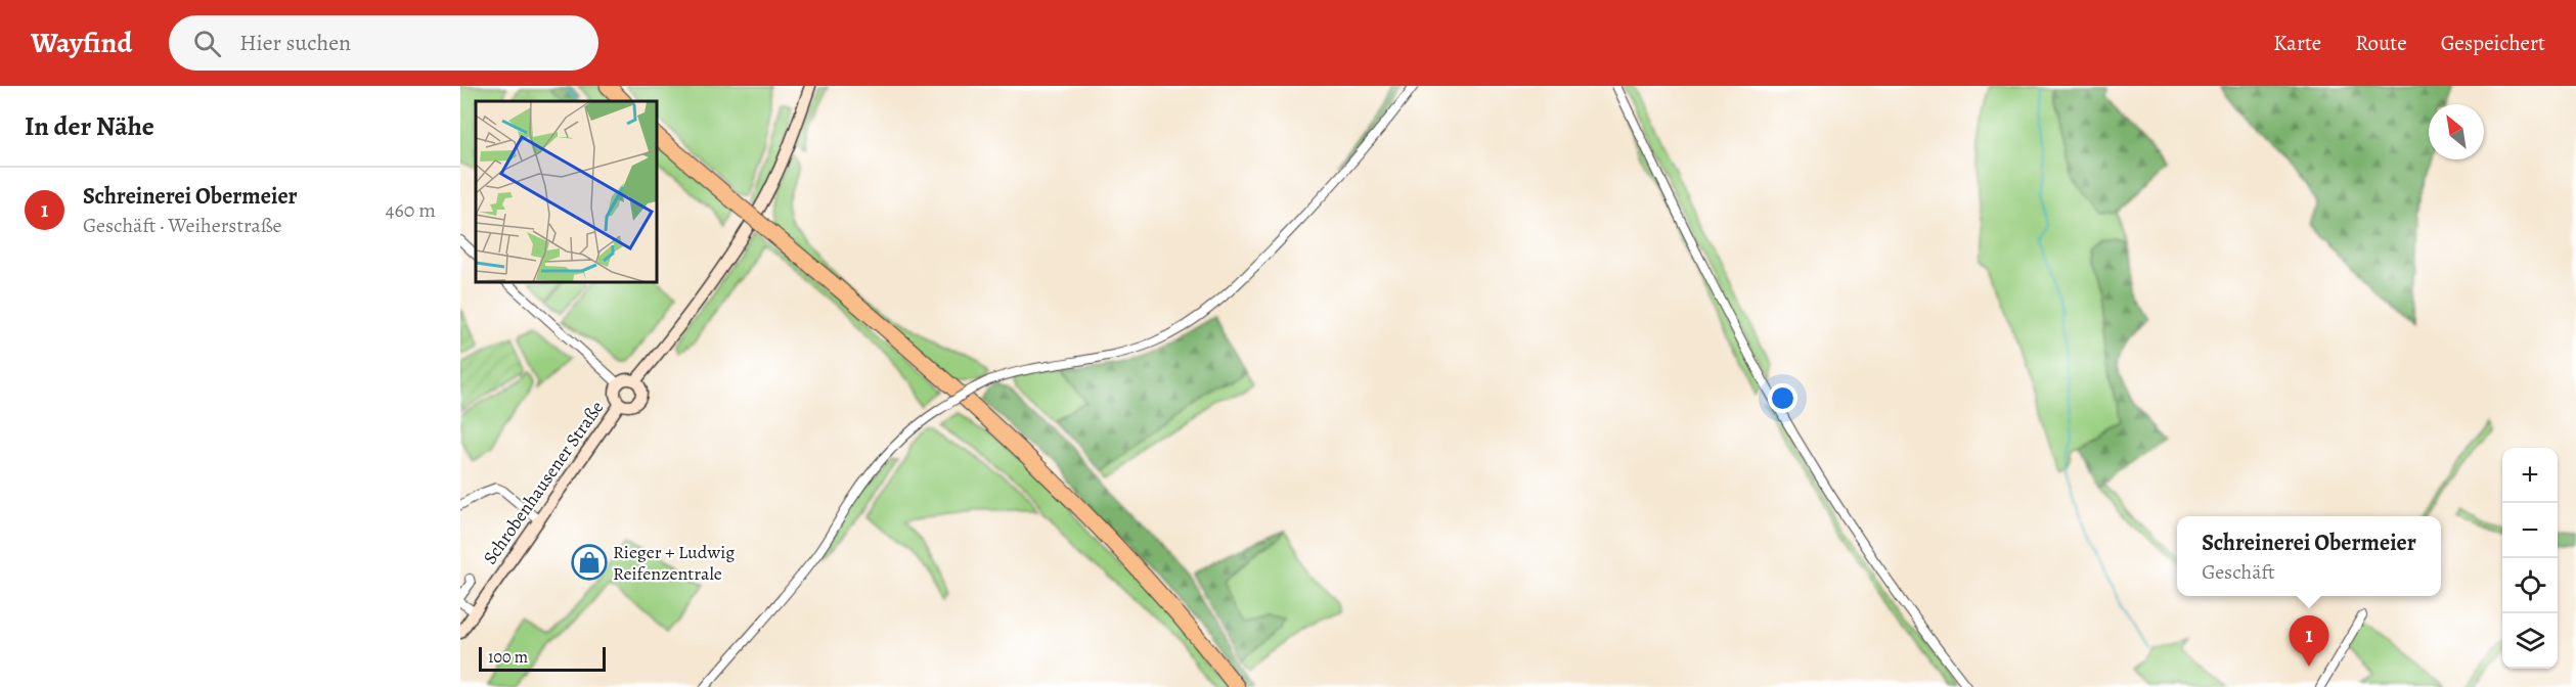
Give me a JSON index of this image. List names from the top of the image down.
{
  "streets": {
    "main road": ["Schrobenhausener Straße"]
  },
  "places": {
    "shop": ["Rieger + Ludwig Reifenzentrale"]
  },
  "scale_bar": "100 m",
  "north": "top left",
  "page": {
    "header": "Wayfind",
    "search": "Hier suchen",
    "nav": ["Karte", "Route", "Gespeichert"],
    "heading": "In der Nähe",
    "list": [
      {
        "mark": "1",
        "name": "Schreinerei Obermeier",
        "note": "Geschäft · Weiherstraße",
        "value": "460 m"
      }
    ],
    "map_buttons": ["+", "−"],
    "popup": ["Schreinerei Obermeier", "Geschäft"],
    "pins": "1",
    "scale": "100 m"
  }
}
